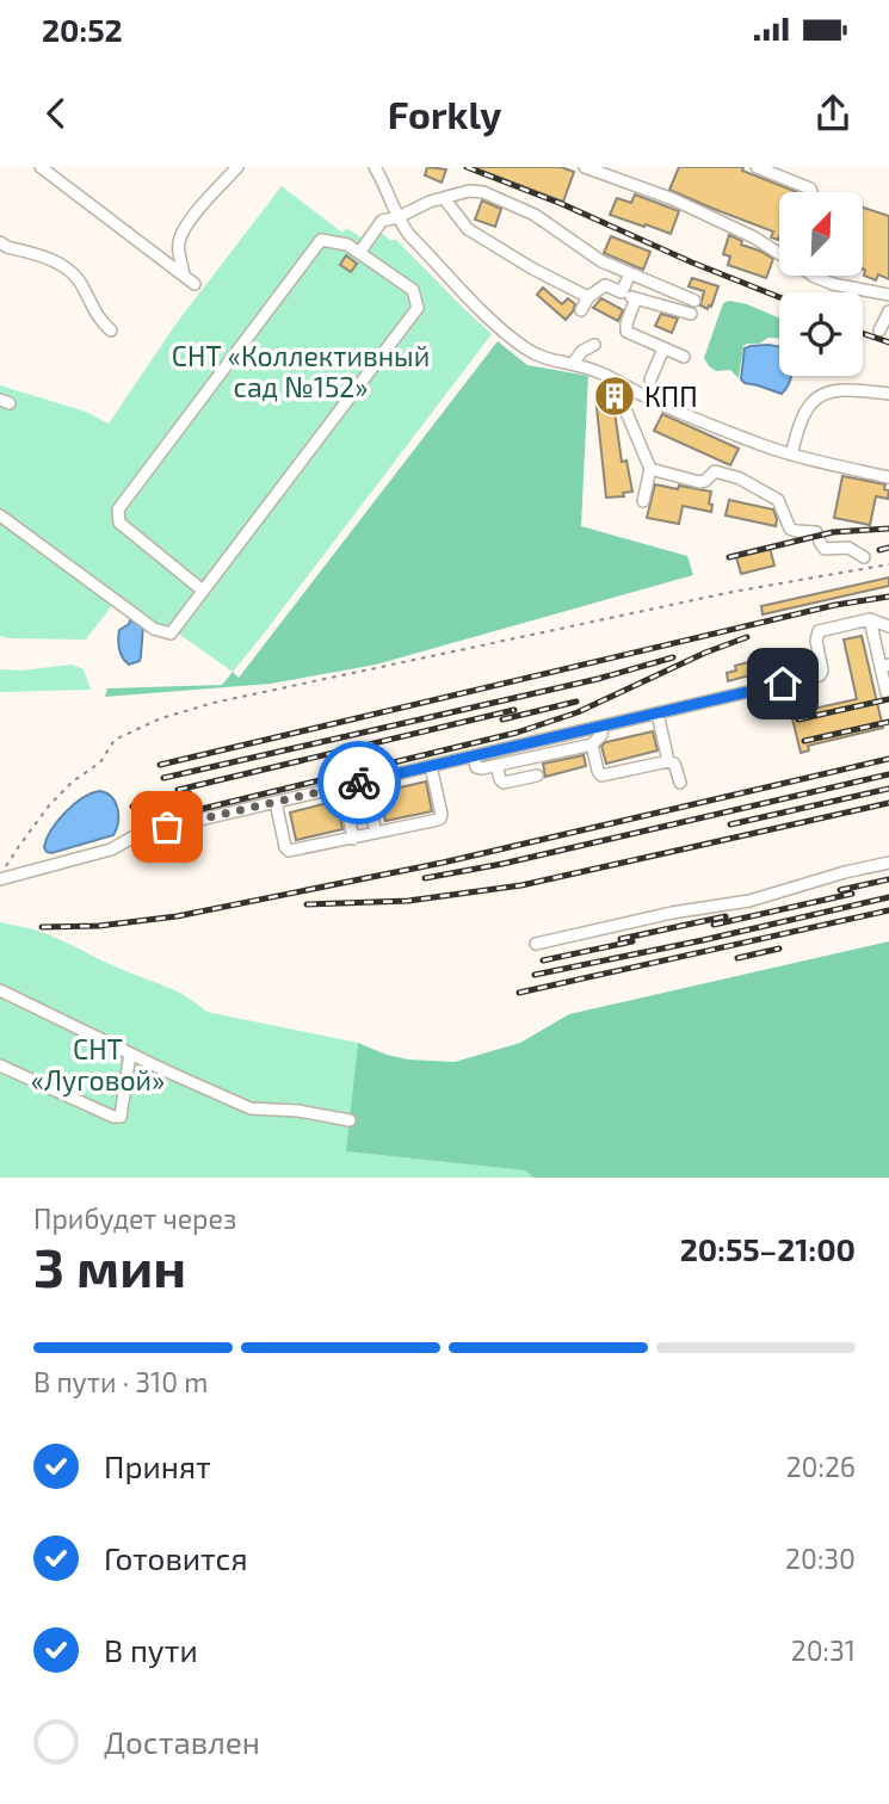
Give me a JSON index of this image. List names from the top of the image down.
{
  "parks": ["СНТ «Коллективный сад №152»", "СНТ «Луговой»"],
  "places": {
    "building": ["КПП"]
  },
  "north": "top right",
  "page": {
    "status": "20:52",
    "header": "Forkly",
    "heading": ["3 мин", "Прибудет через", "20:55–21:00"],
    "bar": "В пути · 310 m",
    "list": [
      ["Принят", "20:26"],
      ["Готовится", "20:30"],
      ["В пути", "20:31"],
      "Доставлен"
    ]
  }
}
